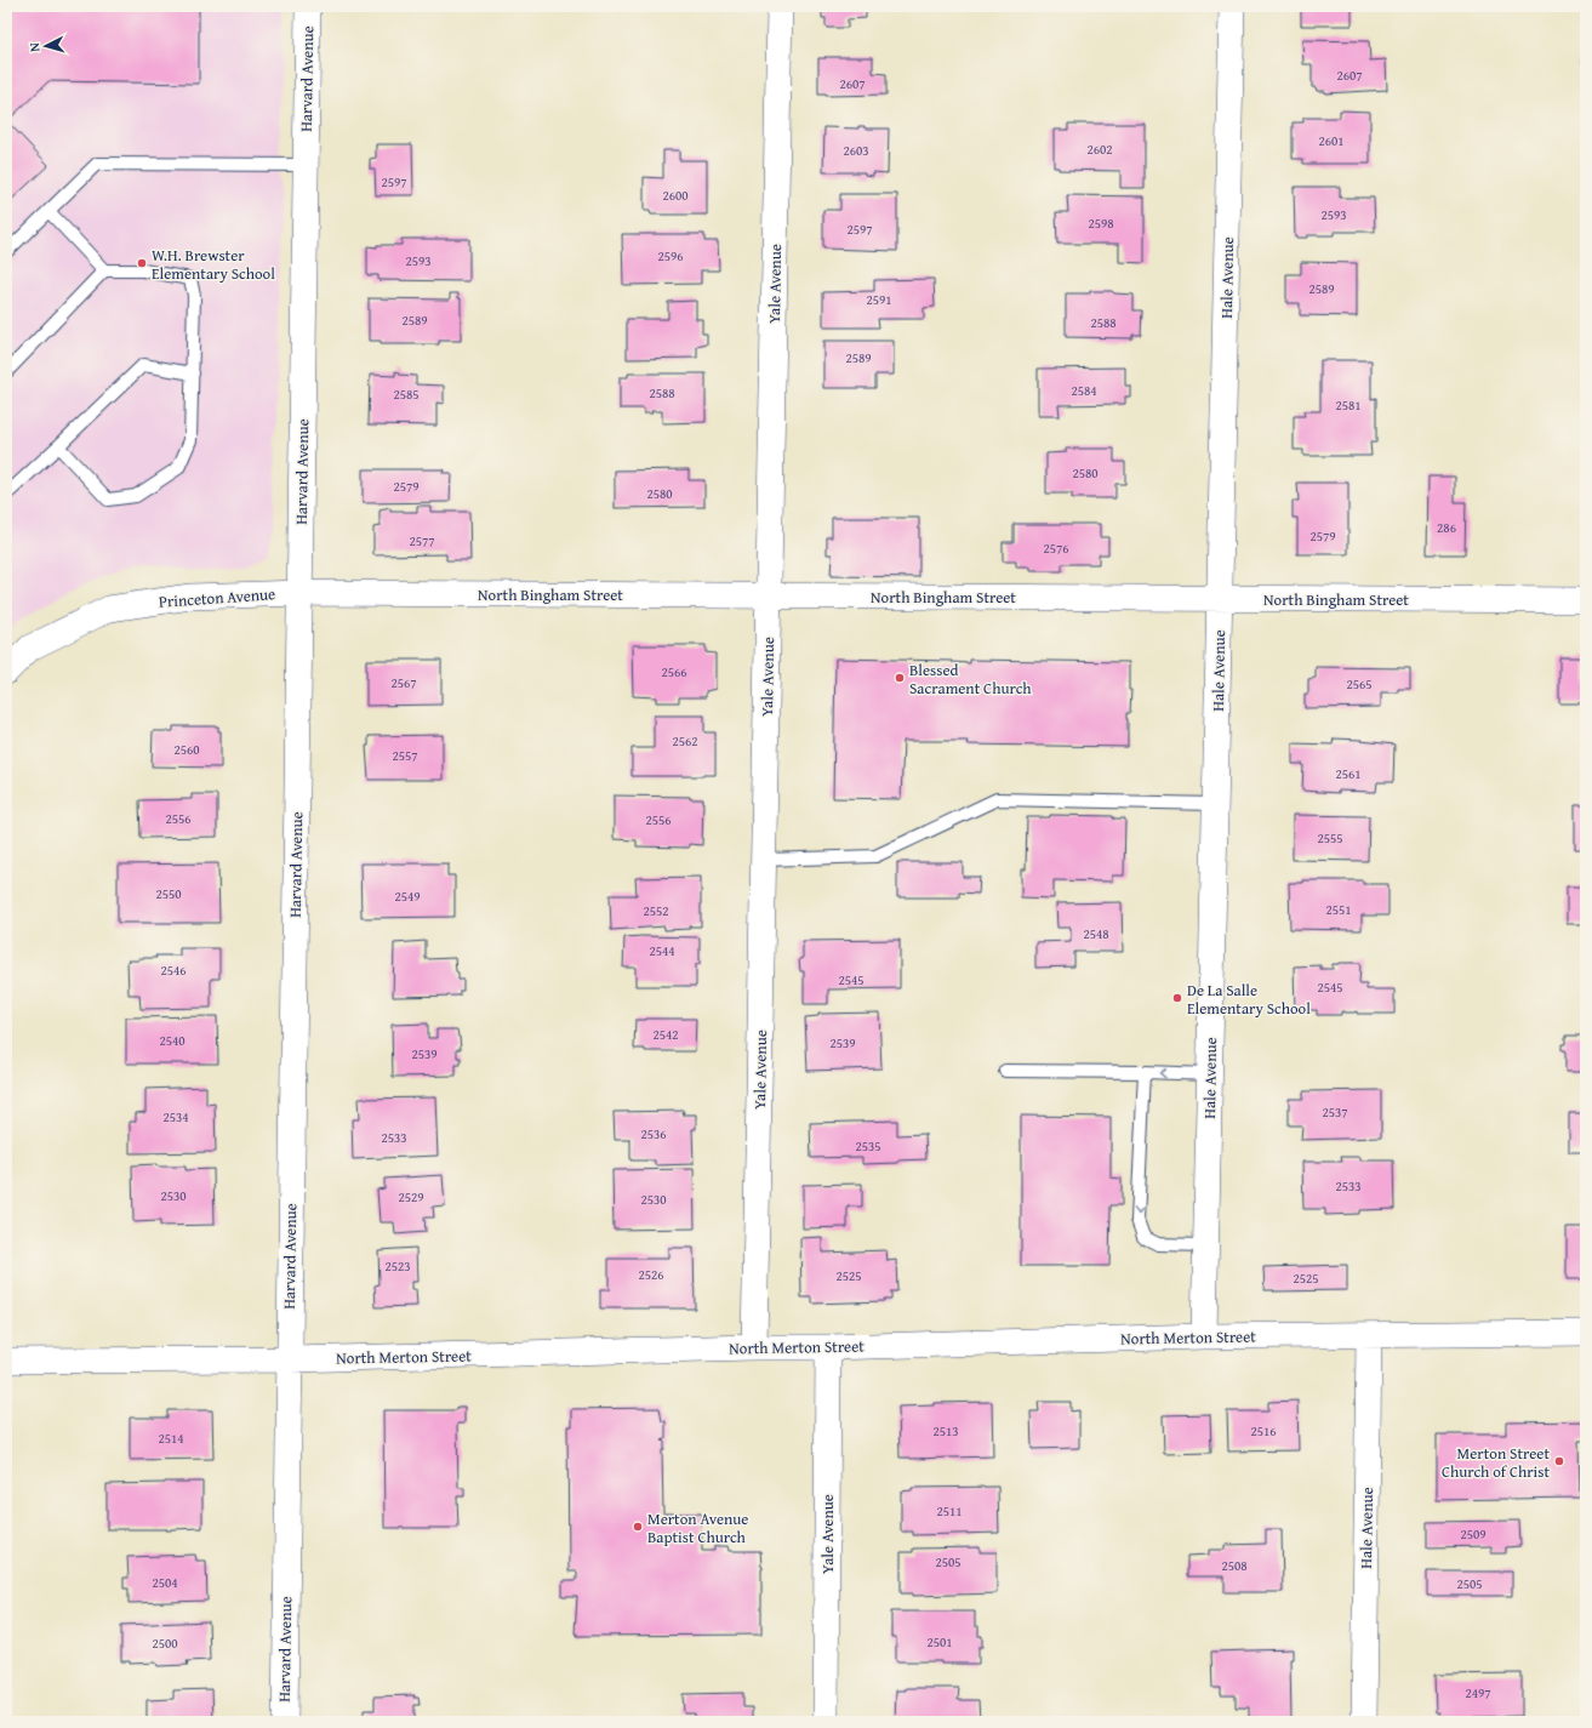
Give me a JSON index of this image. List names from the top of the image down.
{
  "streets": {
    "street": [
      "Harvard Avenue",
      "Hale Avenue",
      "Yale Avenue",
      "North Bingham Street",
      "Princeton Avenue",
      "North Merton Street"
    ]
  },
  "crossings": [
    ["Harvard Avenue", "North Bingham Street"],
    ["Harvard Avenue", "Princeton Avenue"],
    ["Harvard Avenue", "North Merton Street"],
    ["Hale Avenue", "North Bingham Street"],
    ["Hale Avenue", "North Merton Street"],
    ["Yale Avenue", "North Bingham Street"],
    ["Yale Avenue", "North Merton Street"],
    ["North Bingham Street", "Princeton Avenue"]
  ],
  "places": [
    "W.H. Brewster Elementary School",
    "Blessed Sacrament Church",
    "De La Salle Elementary School",
    "Merton Street Church of Christ",
    "Merton Avenue Baptist Church"
  ],
  "house_numbers": [
    "2607",
    "2607",
    "2601",
    "2602",
    "2603",
    "2597",
    "2600",
    "2593",
    "2598",
    "2597",
    "2596",
    "2593",
    "2589",
    "2591",
    "2589",
    "2588",
    "2589",
    "2584",
    "2588",
    "2585",
    "2581",
    "2580",
    "2579",
    "2580",
    "286",
    "2579",
    "2577",
    "2576",
    "2566",
    "2567",
    "2565",
    "2562",
    "2560",
    "2557",
    "2561",
    "2556",
    "2556",
    "2555",
    "2550",
    "2549",
    "2551",
    "2552",
    "2548",
    "2544",
    "2546",
    "2545",
    "2545",
    "2542",
    "2540",
    "2539",
    "2539",
    "2537",
    "2534",
    "2536",
    "2533",
    "2535",
    "2533",
    "2530",
    "2529",
    "2530",
    "2523",
    "2526",
    "2525",
    "2525",
    "2513",
    "2516",
    "2514",
    "2511",
    "2509",
    "2505",
    "2508",
    "2504",
    "2505",
    "2501",
    "2500",
    "2497"
  ],
  "north": "left"
}
